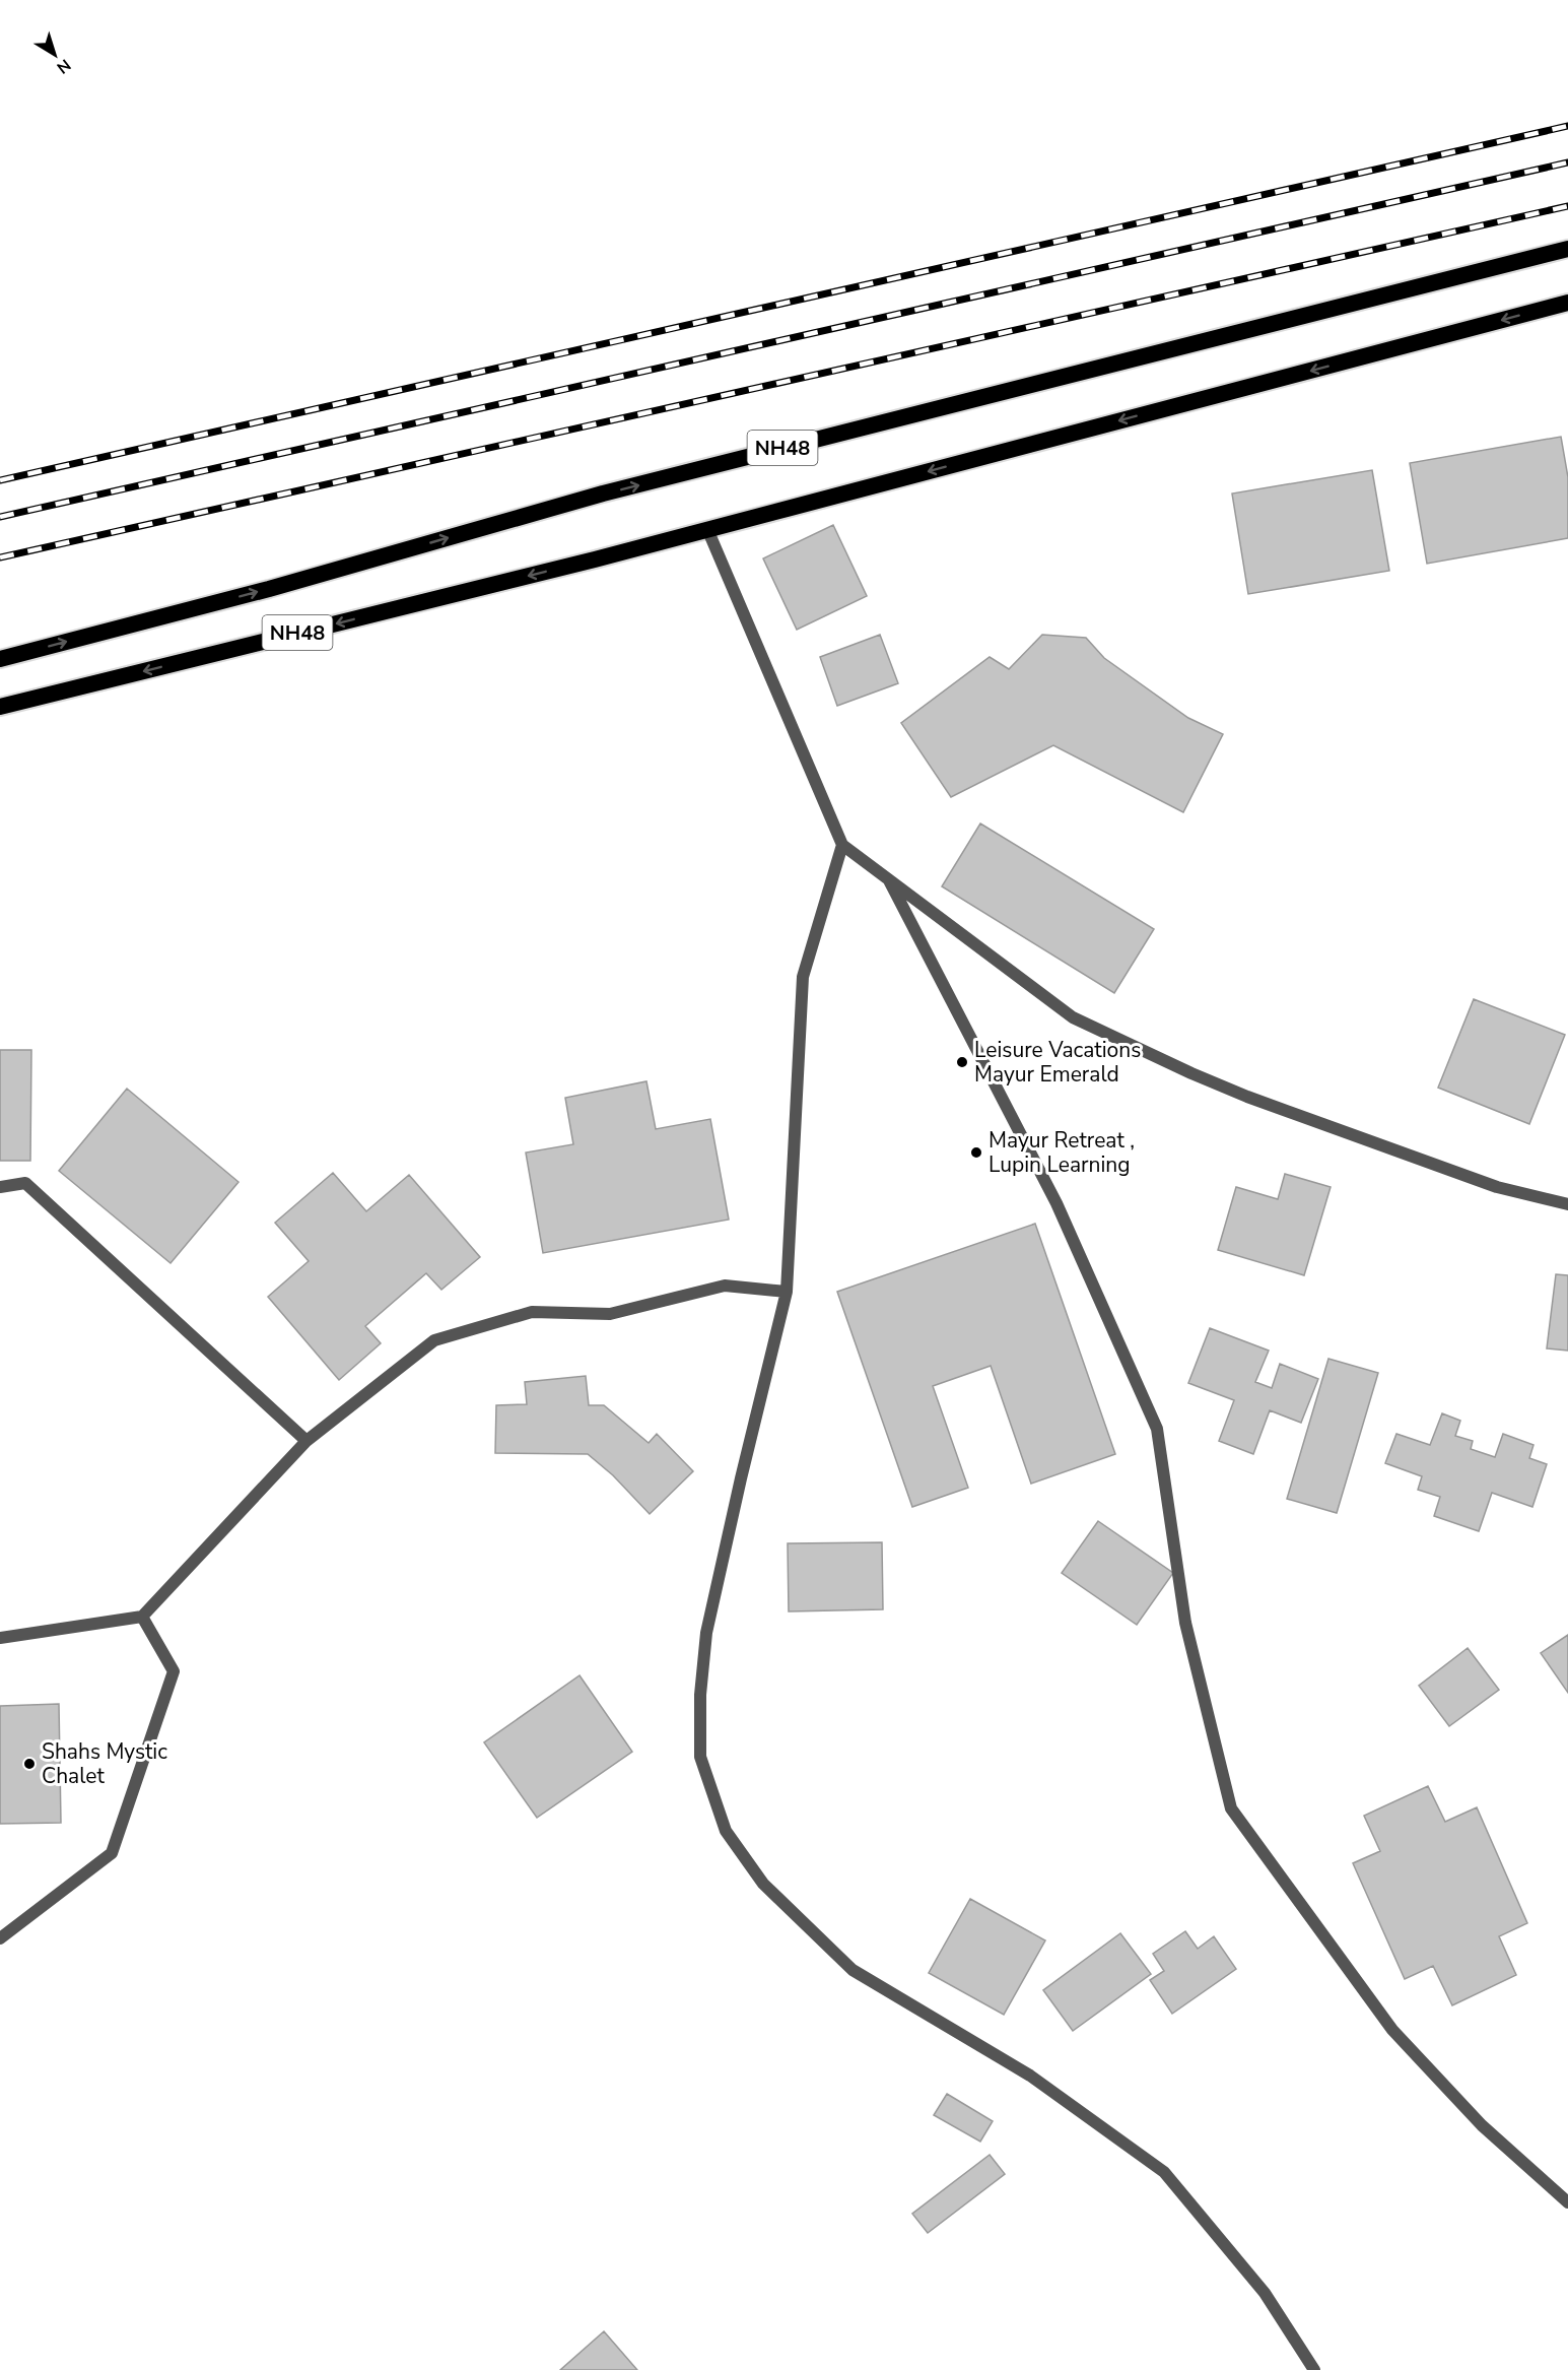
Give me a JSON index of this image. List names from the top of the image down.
{
  "streets": {
    "highway": ["NH48"]
  },
  "places": ["Leisure Vacations Mayur Emerald", "Mayur Retreat , Lupin Learning", "Shahs Mystic Chalet"],
  "north": "bottom right"
}
